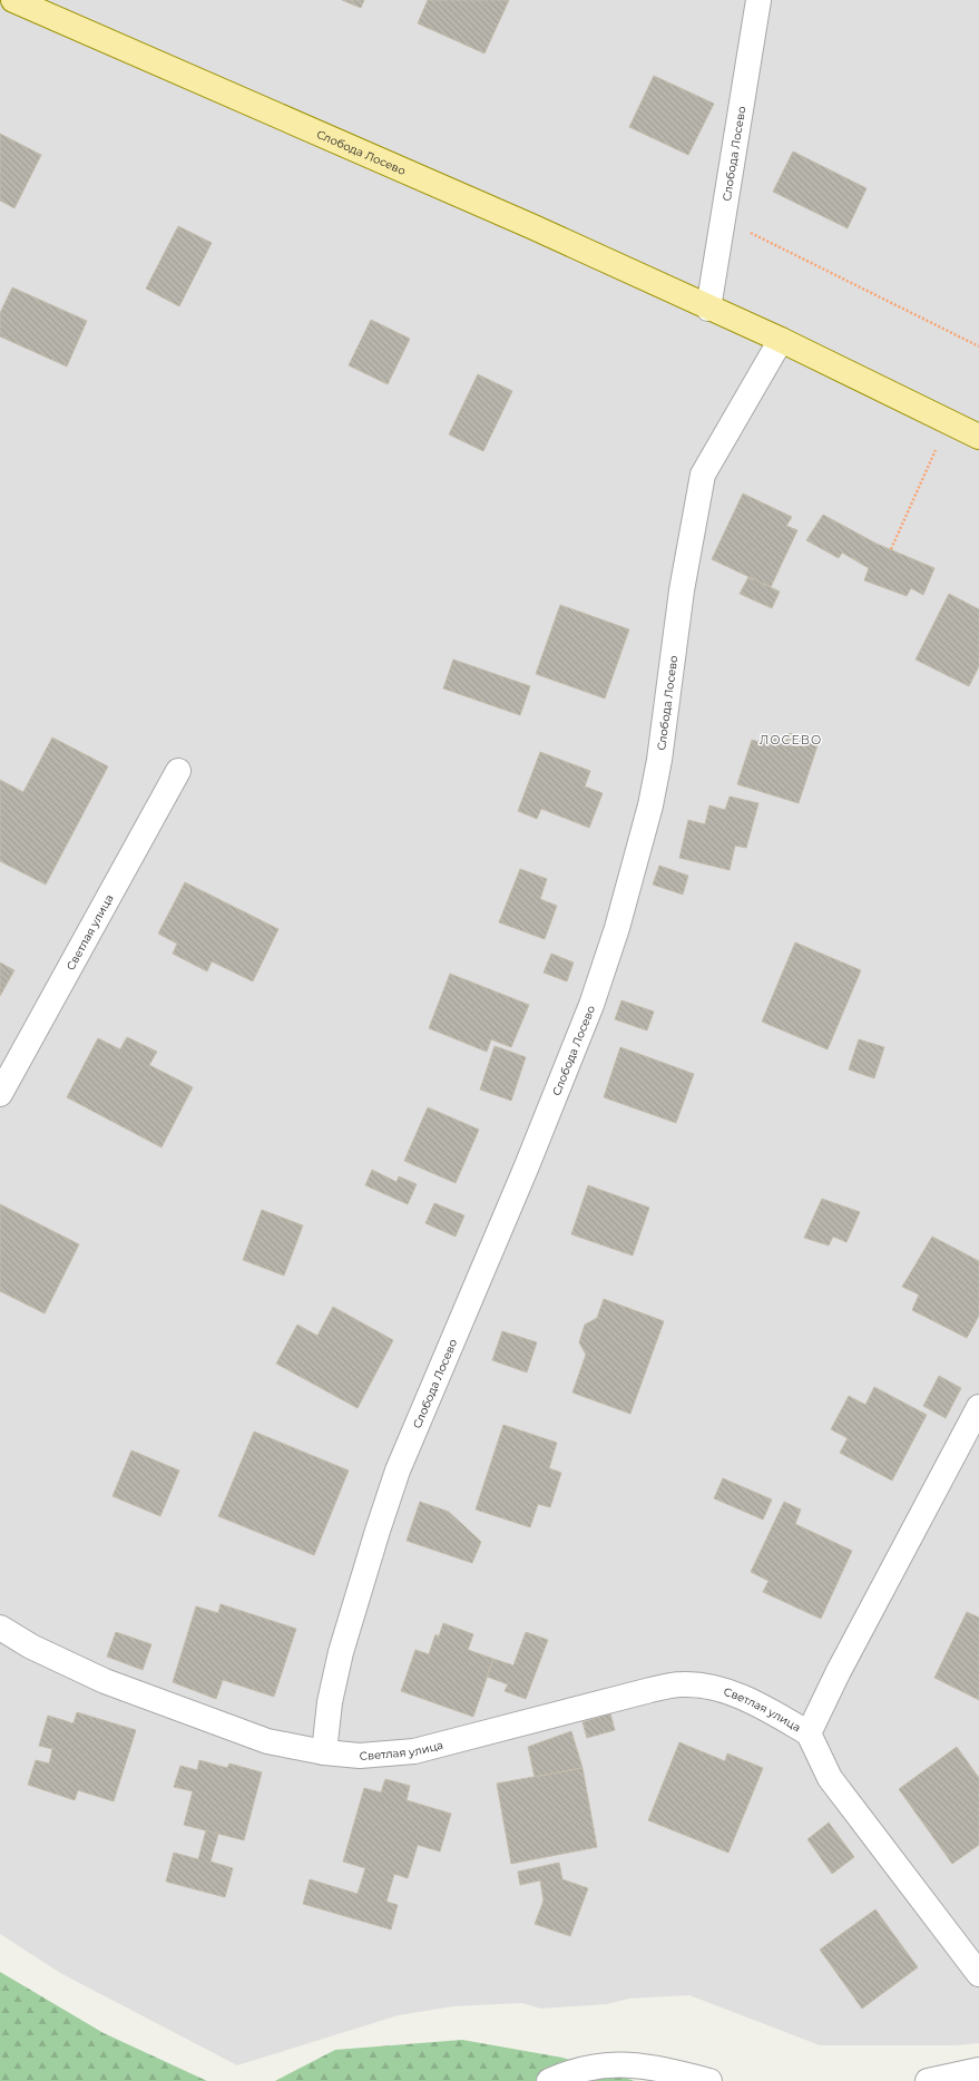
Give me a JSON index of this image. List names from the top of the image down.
{
  "streets": {
    "main road": ["Слобода Лосево"],
    "street": ["Светлая улица"]
  },
  "crossings": [
    ["Слобода Лосево", "Светлая улица"]
  ],
  "districts": ["ЛОСЕВО"]
}
